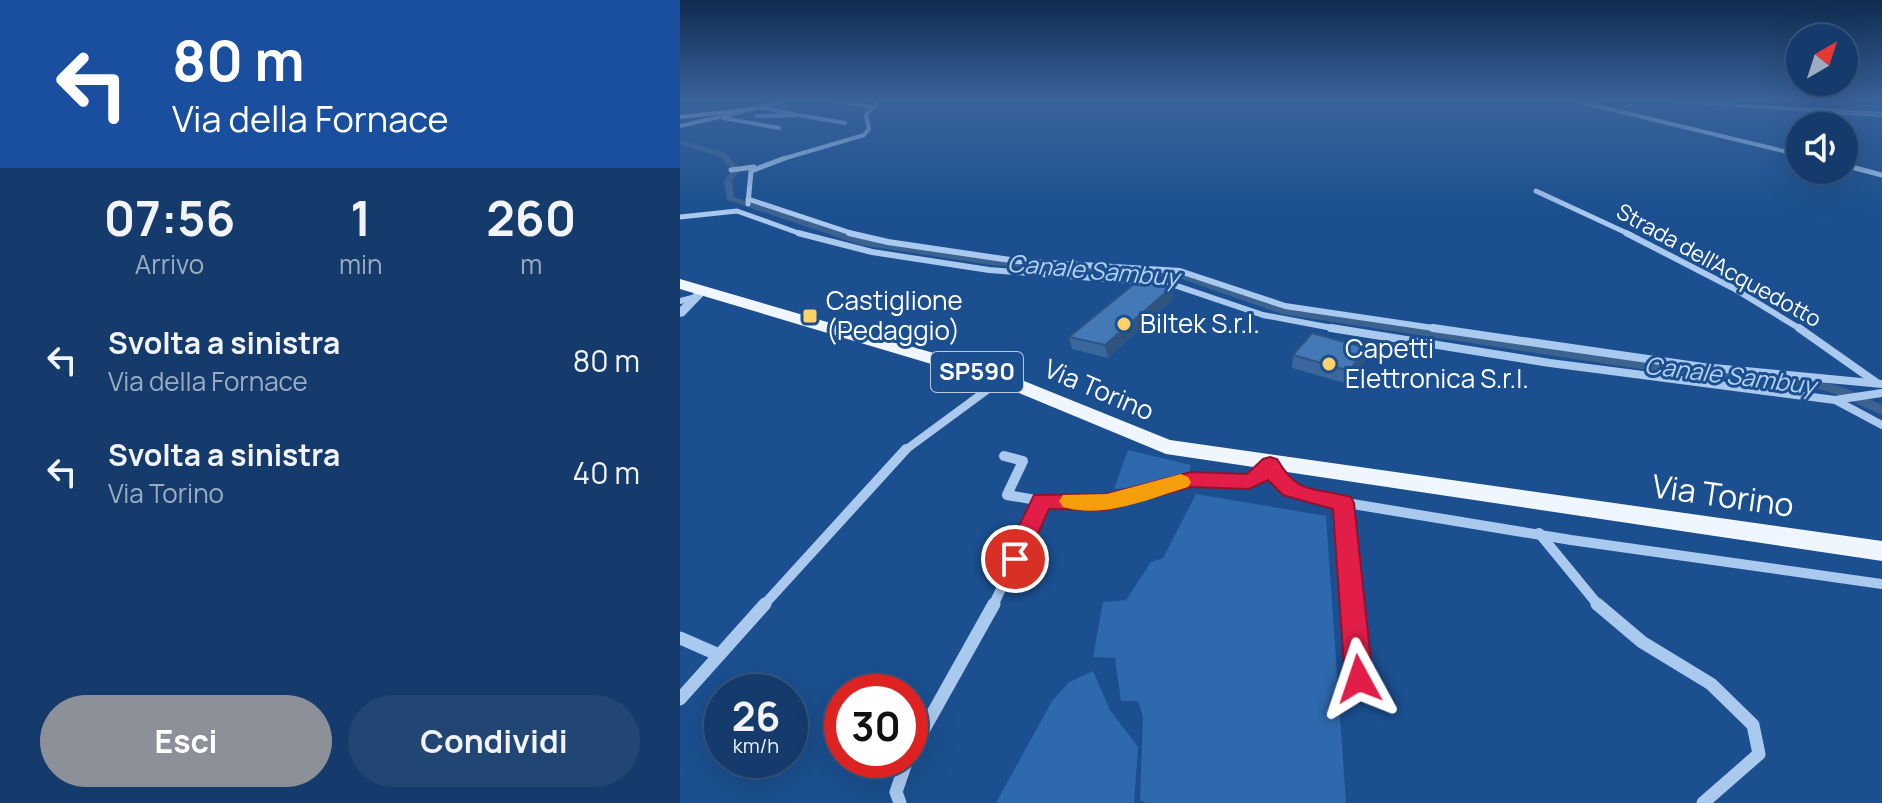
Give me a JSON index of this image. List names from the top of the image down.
{
  "streets": {
    "main road": ["SP590", "Via Torino"],
    "street": ["Strada dell'Acquedotto"]
  },
  "water": ["Canale Sambuy"],
  "places": {
    "transit": ["Castiglione (Pedaggio)"],
    "other": ["Biltek S.r.l.", "Capetti Elettronica S.r.l."]
  },
  "north": "top right",
  "page": {
    "turn": ["80 m", "Via della Fornace"],
    "eta": [
      "07:56",
      "Arrivo",
      "1",
      "min",
      "260",
      "m"
    ],
    "list": [
      {
        "name": "Svolta a sinistra",
        "note": "Via della Fornace",
        "value": "80 m"
      },
      {
        "name": "Svolta a sinistra",
        "note": "Via Torino",
        "value": "40 m"
      }
    ],
    "speed": "26 km/h",
    "limit": "30",
    "buttons": ["Esci", "Condividi"]
  }
}
